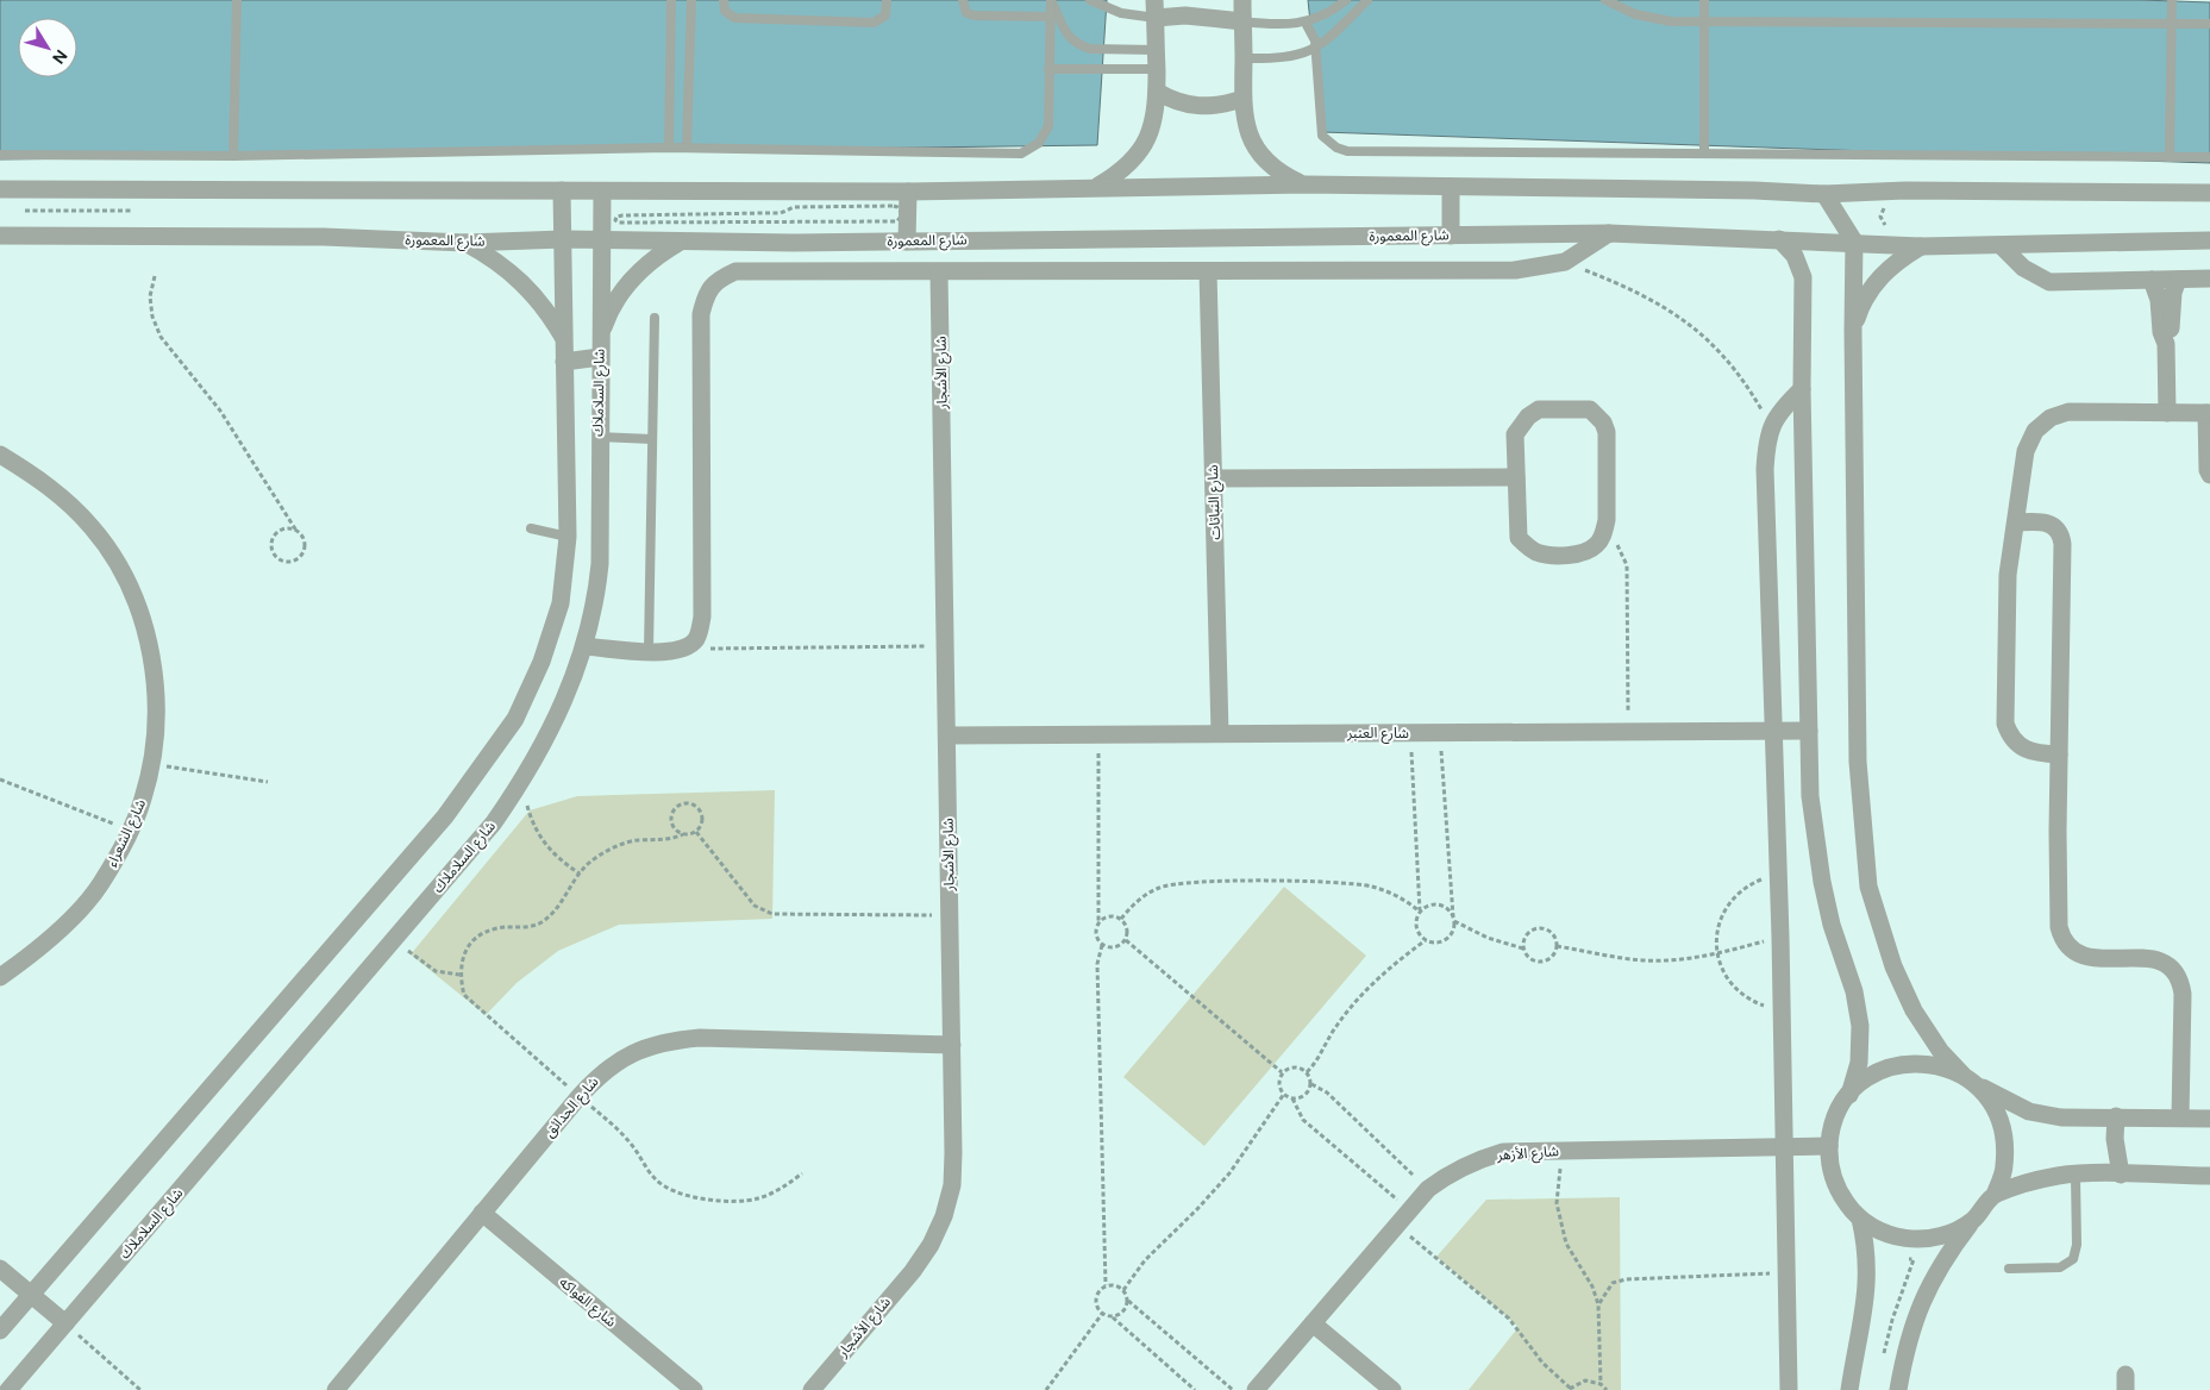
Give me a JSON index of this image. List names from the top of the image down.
{
  "streets": {
    "street": [
      "شارع المعمورة",
      "شارع الأشجار",
      "شارع السلاملاك",
      "شارع النباتات",
      "شارع العنبر",
      "شارع الشعراء",
      "شارع الحدائق",
      "شارع الأزهر",
      "شارع الفواكه"
    ]
  },
  "crossings": [
    ["شارع المعمورة", "شارع السلاملاك"],
    ["شارع الأشجار", "شارع العنبر"],
    ["شارع الأشجار", "شارع الحدائق"],
    ["شارع النباتات", "شارع العنبر"],
    ["شارع الحدائق", "شارع الفواكه"]
  ],
  "north": "bottom right"
}
